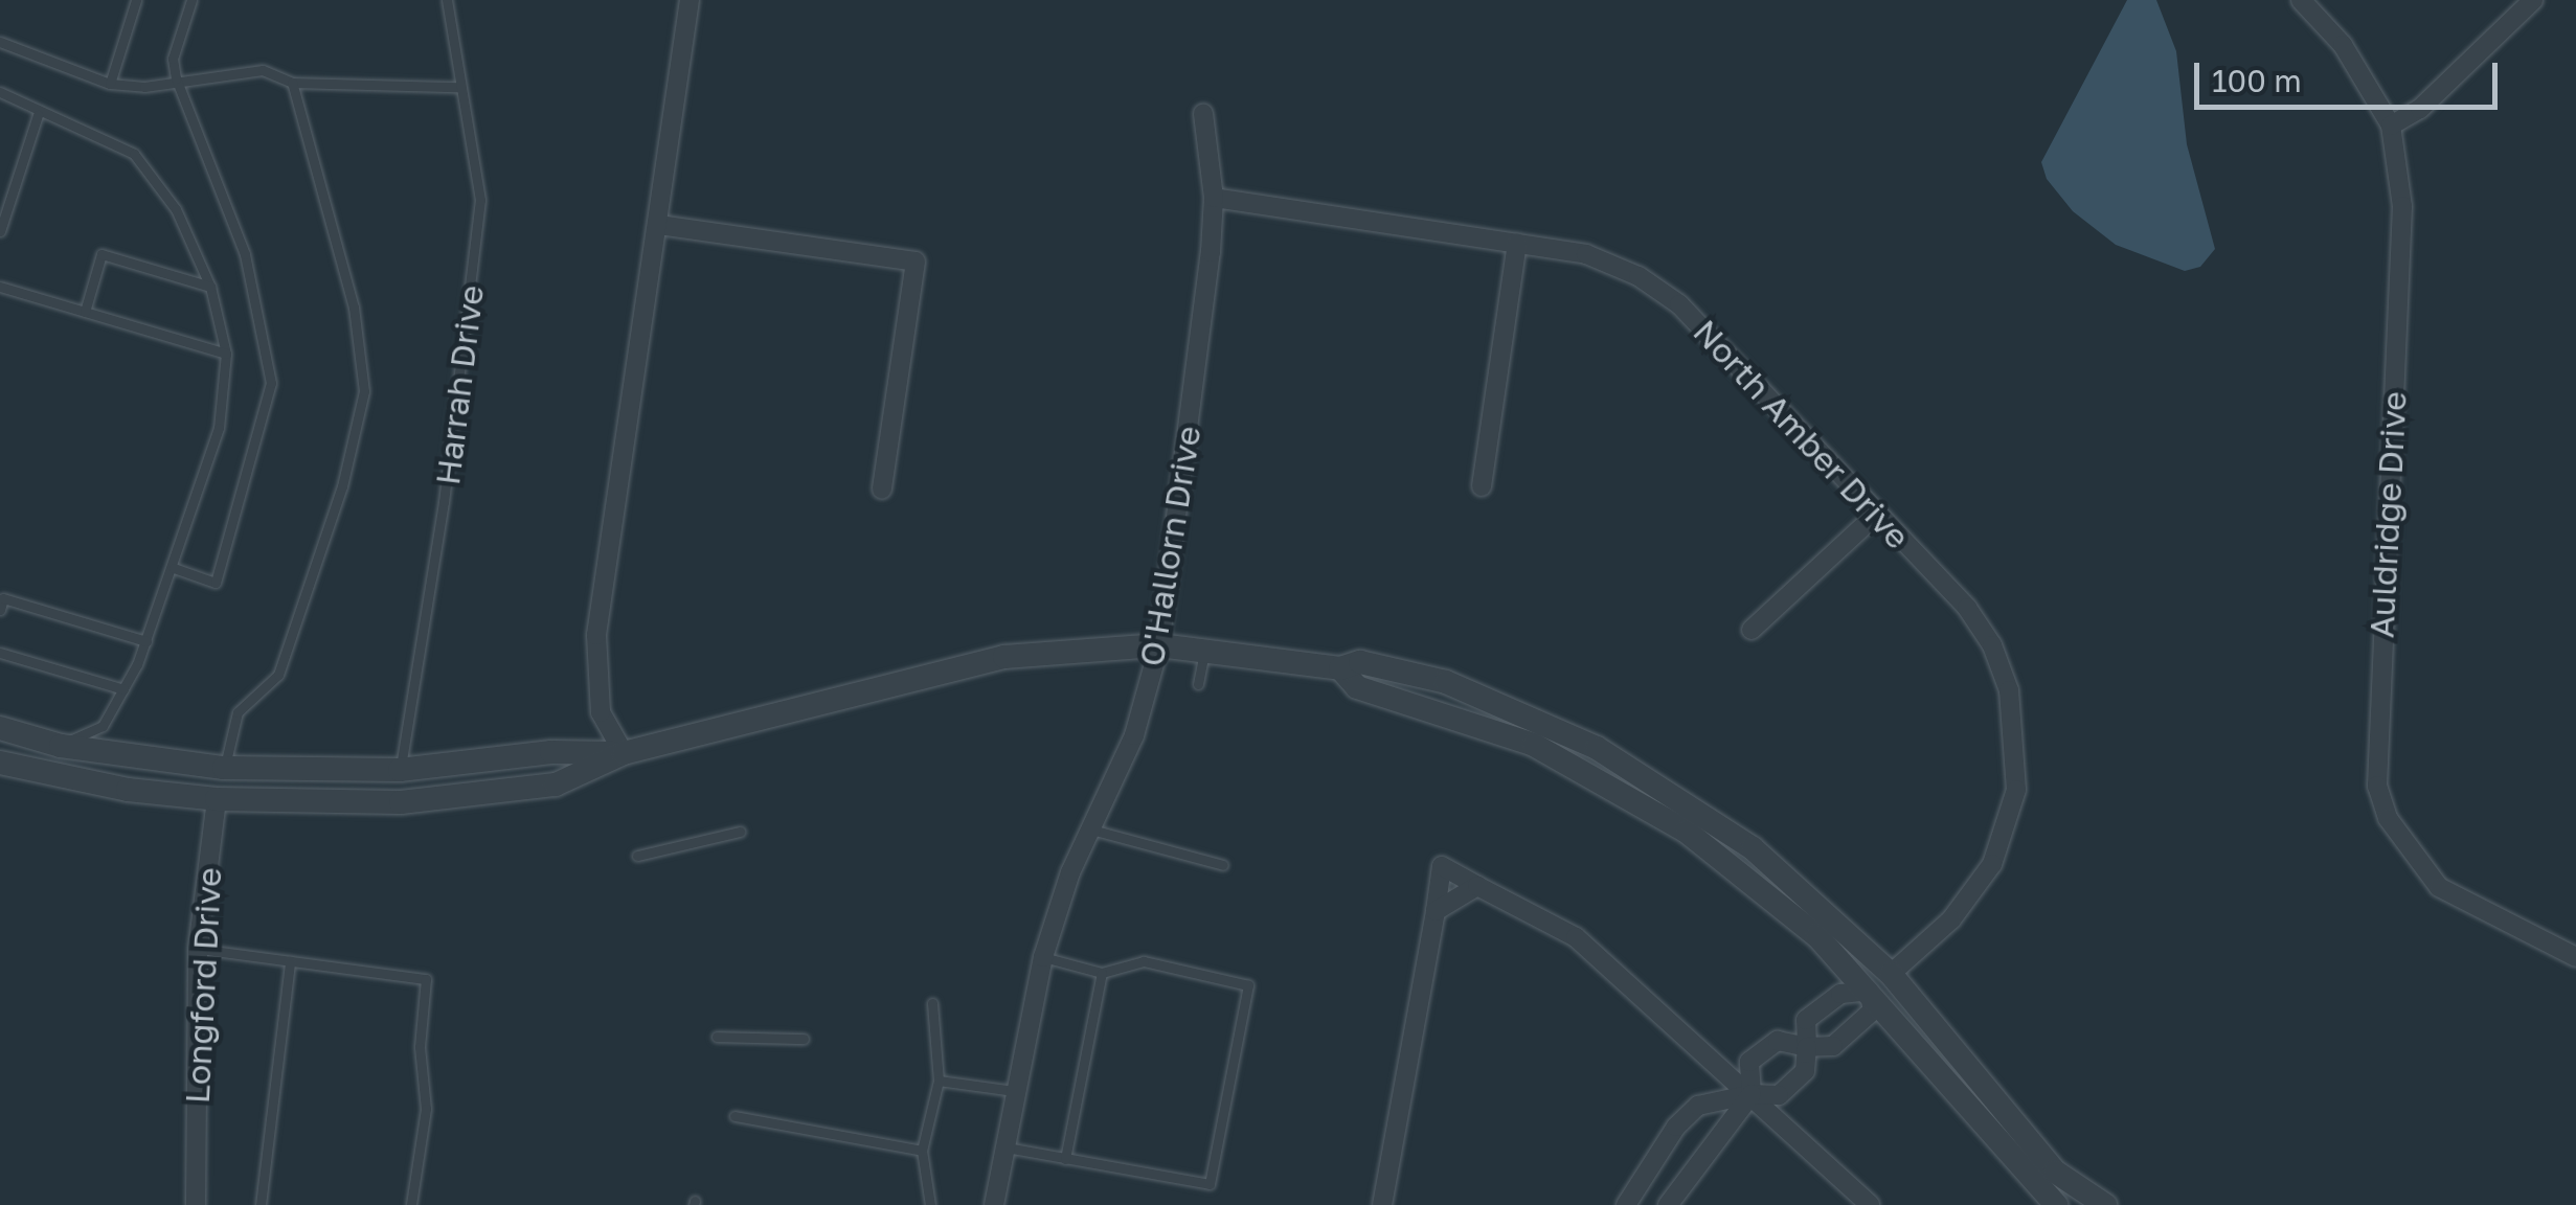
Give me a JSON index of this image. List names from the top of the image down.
{
  "streets": {
    "street": [
      "North Amber Drive",
      "Auldridge Drive",
      "O'Hallorn Drive",
      "Longford Drive"
    ],
    "lane": ["Harrah Drive"]
  },
  "crossings": [
    ["North Amber Drive", "O'Hallorn Drive"]
  ],
  "scale_bar": "100 m"
}
